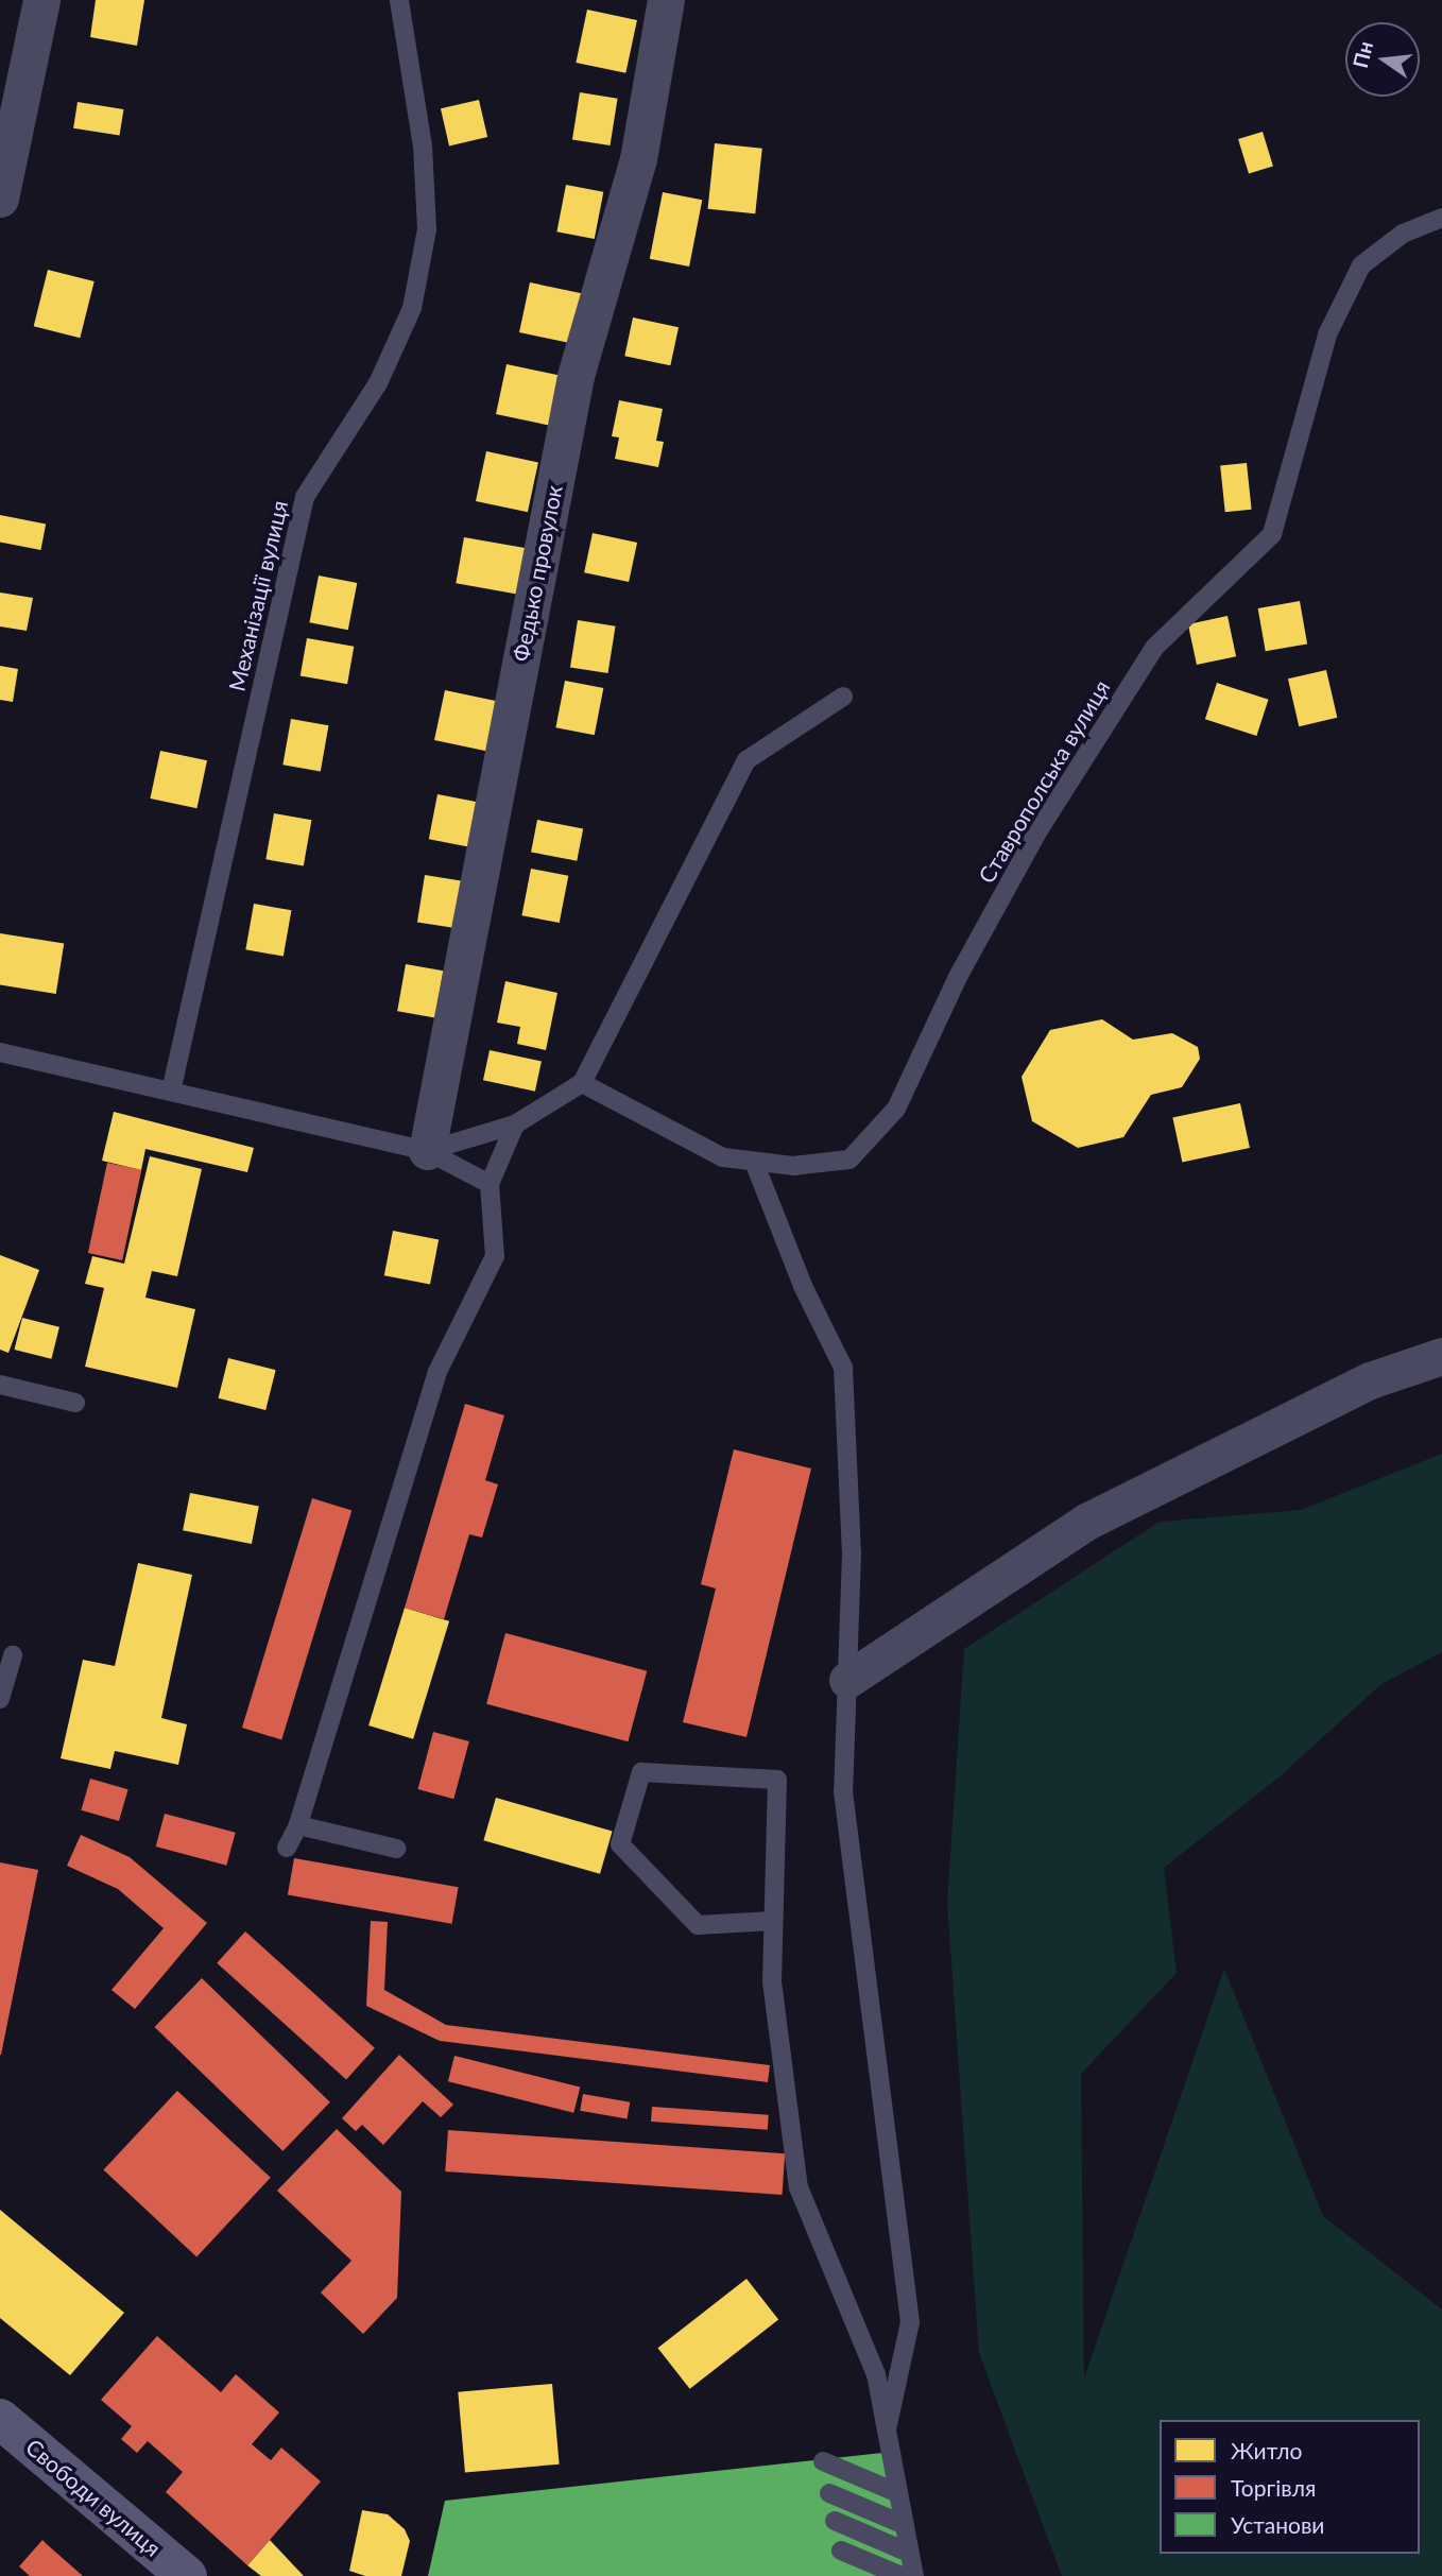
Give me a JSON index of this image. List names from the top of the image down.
{
  "streets": {
    "main road": ["Свободи вулиця"],
    "street": ["Федько провулок"],
    "lane": ["Механізації вулиця", "Ставрополська вулиця"]
  },
  "legend": ["Житло", "Торгівля", "Установи"],
  "north": "left"
}
